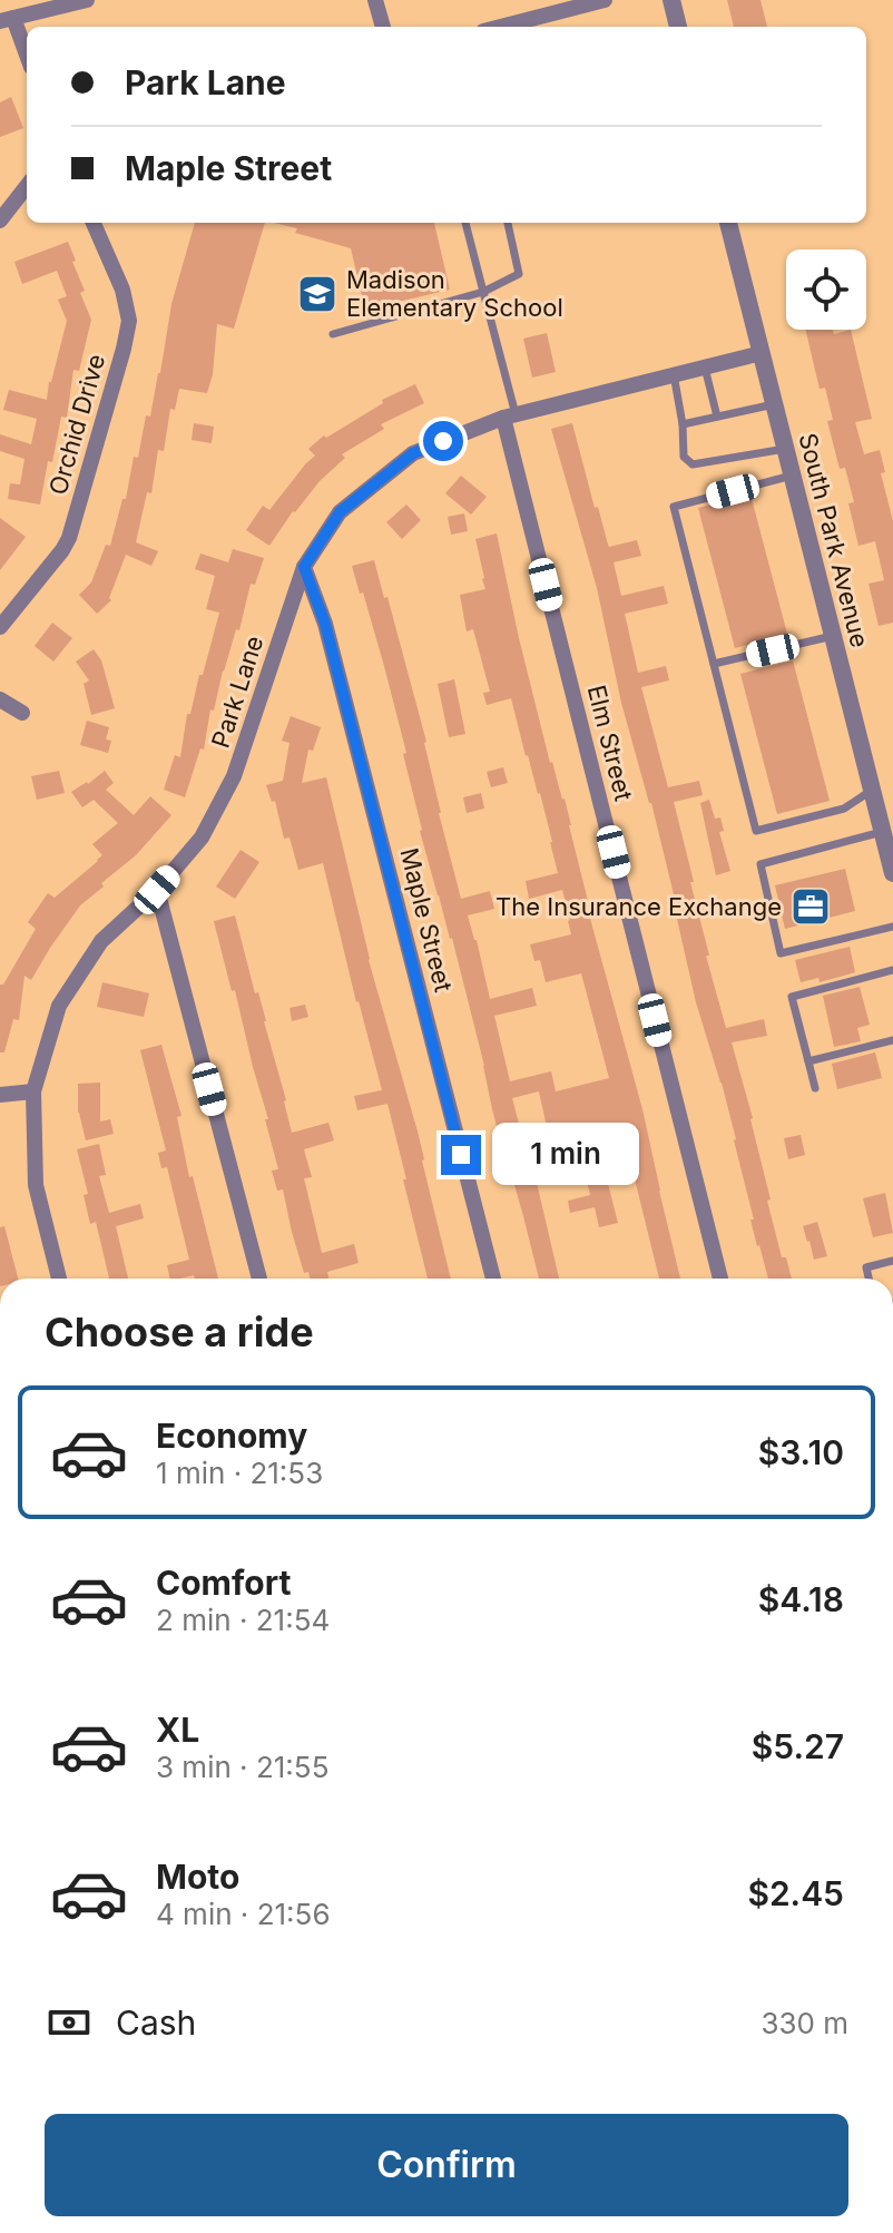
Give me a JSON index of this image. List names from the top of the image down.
{
  "streets": {
    "street": [
      "Orchid Drive",
      "South Park Avenue",
      "Park Lane",
      "Elm Street",
      "Maple Street"
    ]
  },
  "crossings": [
    ["South Park Avenue", "Park Lane"],
    ["Park Lane", "Elm Street"],
    ["Park Lane", "Maple Street"]
  ],
  "places": {
    "school or university": ["Madison Elementary School"],
    "office": ["The Insurance Exchange"]
  },
  "page": {
    "banner": ["Park Lane", "Maple Street"],
    "bubble": "1 min",
    "heading": "Choose a ride",
    "list": [
      {
        "name": "Economy",
        "note": "1 min · 21:53",
        "value": "$3.10"
      },
      {
        "name": "Comfort",
        "note": "2 min · 21:54",
        "value": "$4.18"
      },
      {
        "name": "XL",
        "note": "3 min · 21:55",
        "value": "$5.27"
      },
      {
        "name": "Moto",
        "note": "4 min · 21:56",
        "value": "$2.45"
      }
    ],
    "pay": ["Cash", "330 m"],
    "buttons": "Confirm"
  }
}
